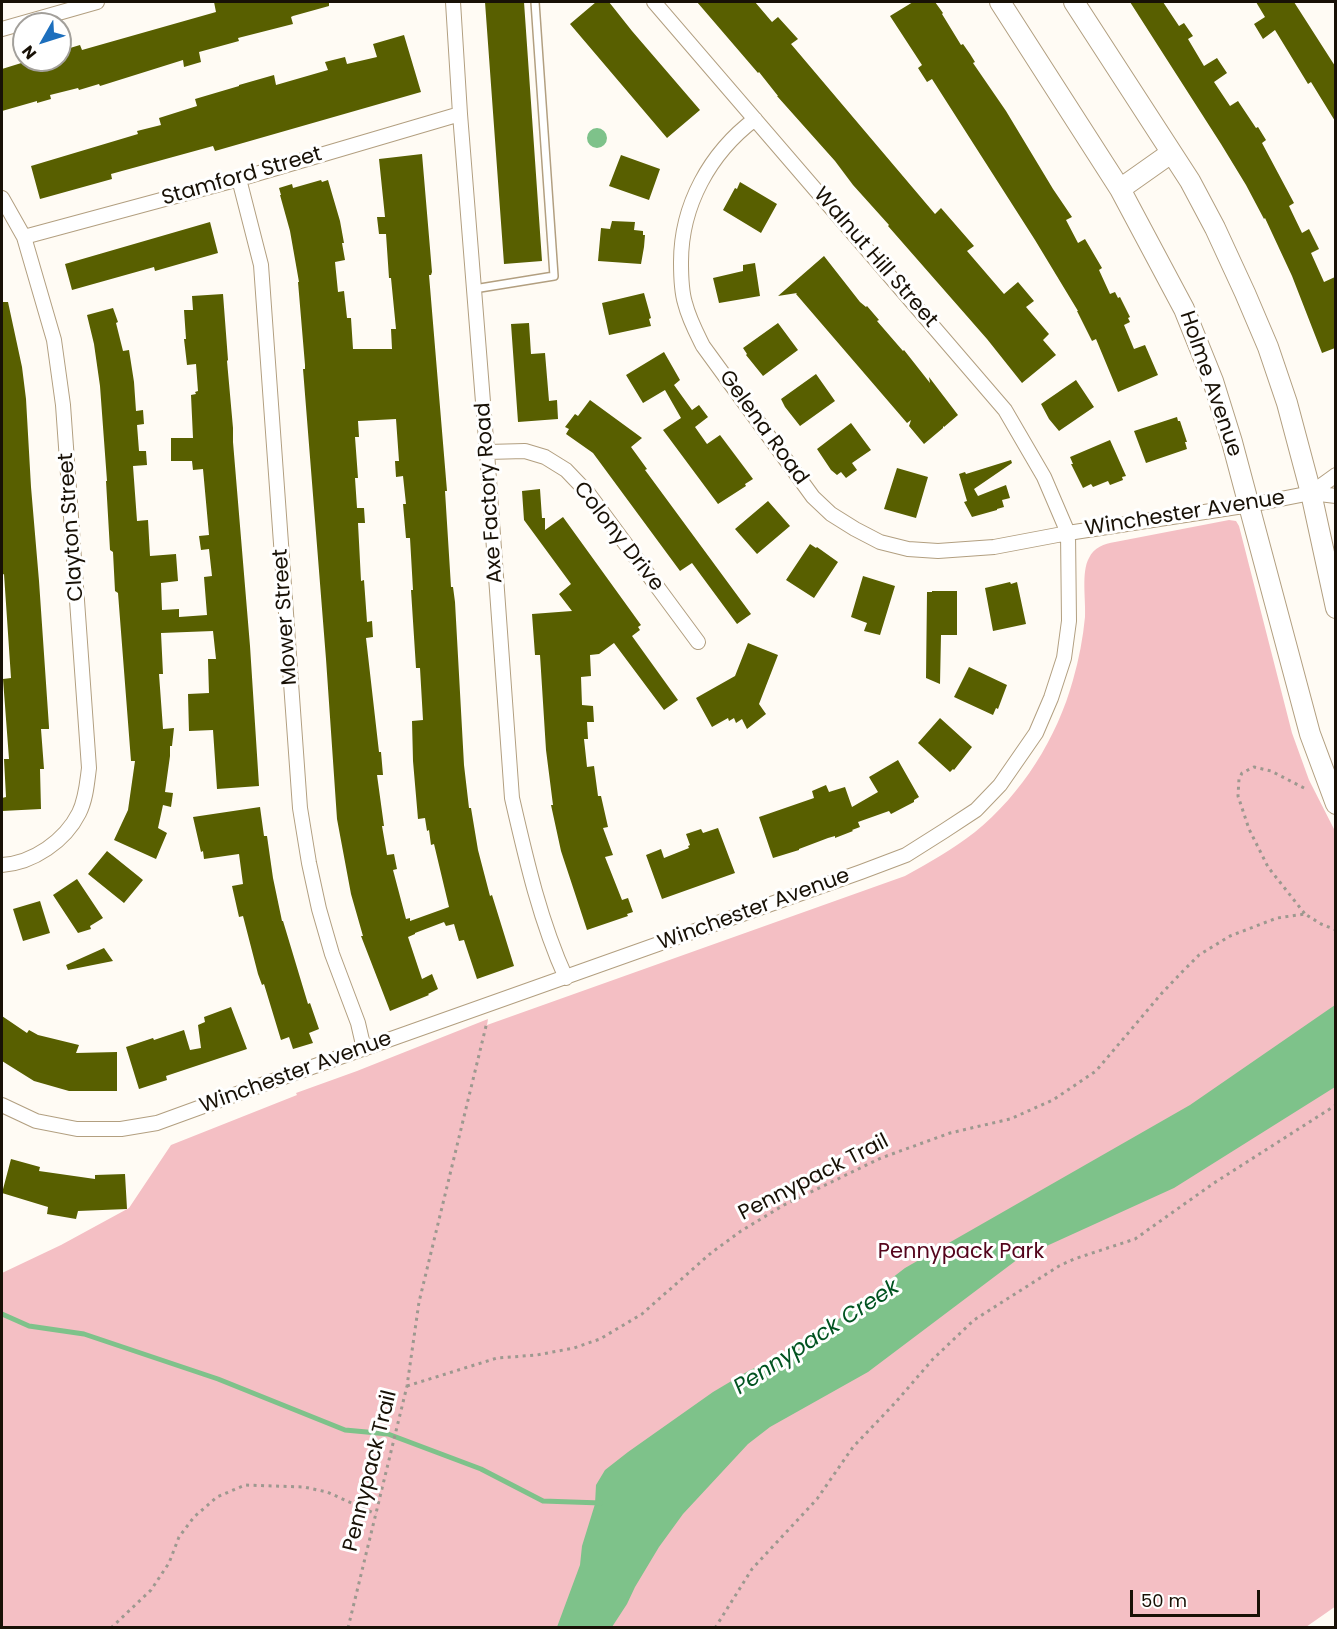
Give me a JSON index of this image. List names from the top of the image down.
{
  "streets": {
    "main road": ["Holme Avenue"],
    "street": [
      "Stamford Street",
      "Walnut Hill Street",
      "Gelena Road",
      "Axe Factory Road",
      "Winchester Avenue",
      "Clayton Street",
      "Colony Drive",
      "Mower Street"
    ],
    "path": ["Pennypack Trail"]
  },
  "crossings": [
    ["Stamford Street", "Axe Factory Road"],
    ["Stamford Street", "Clayton Street"],
    ["Stamford Street", "Mower Street"],
    ["Walnut Hill Street", "Gelena Road"],
    ["Walnut Hill Street", "Winchester Avenue"],
    ["Holme Avenue", "Winchester Avenue"],
    ["Gelena Road", "Winchester Avenue"],
    ["Axe Factory Road", "Winchester Avenue"],
    ["Axe Factory Road", "Colony Drive"],
    ["Winchester Avenue", "Mower Street"]
  ],
  "water": ["Pennypack Creek"],
  "parks": ["Pennypack Park"],
  "scale_bar": "50 m",
  "north": "bottom left"
}
